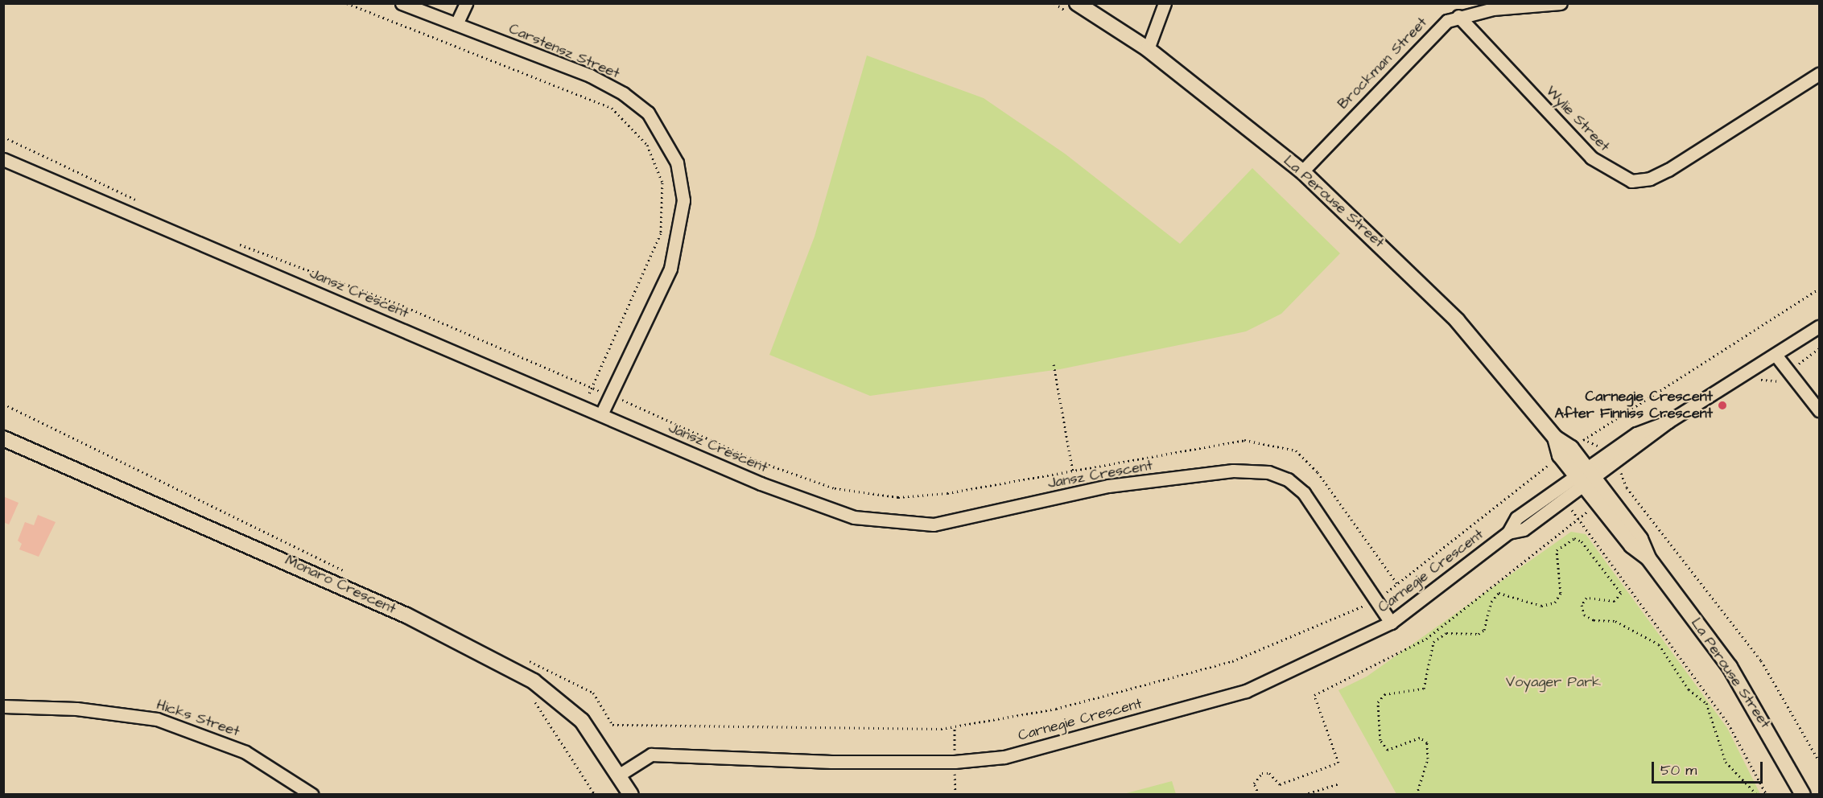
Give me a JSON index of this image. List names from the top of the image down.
{
  "streets": {
    "street": [
      "Carstensz Street",
      "Brockman Street",
      "Wylie Street",
      "La Perouse Street",
      "Jansz Crescent",
      "Carnegie Crescent",
      "Monaro Crescent",
      "Hicks Street"
    ]
  },
  "crossings": [
    ["Carstensz Street", "Jansz Crescent"],
    ["Brockman Street", "Wylie Street"],
    ["Brockman Street", "La Perouse Street"],
    ["La Perouse Street", "Carnegie Crescent"],
    ["Jansz Crescent", "Carnegie Crescent"],
    ["Carnegie Crescent", "Monaro Crescent"]
  ],
  "parks": ["Voyager Park"],
  "places": ["Carnegie Crescent After Finniss Crescent"],
  "scale_bar": "50 m"
}
